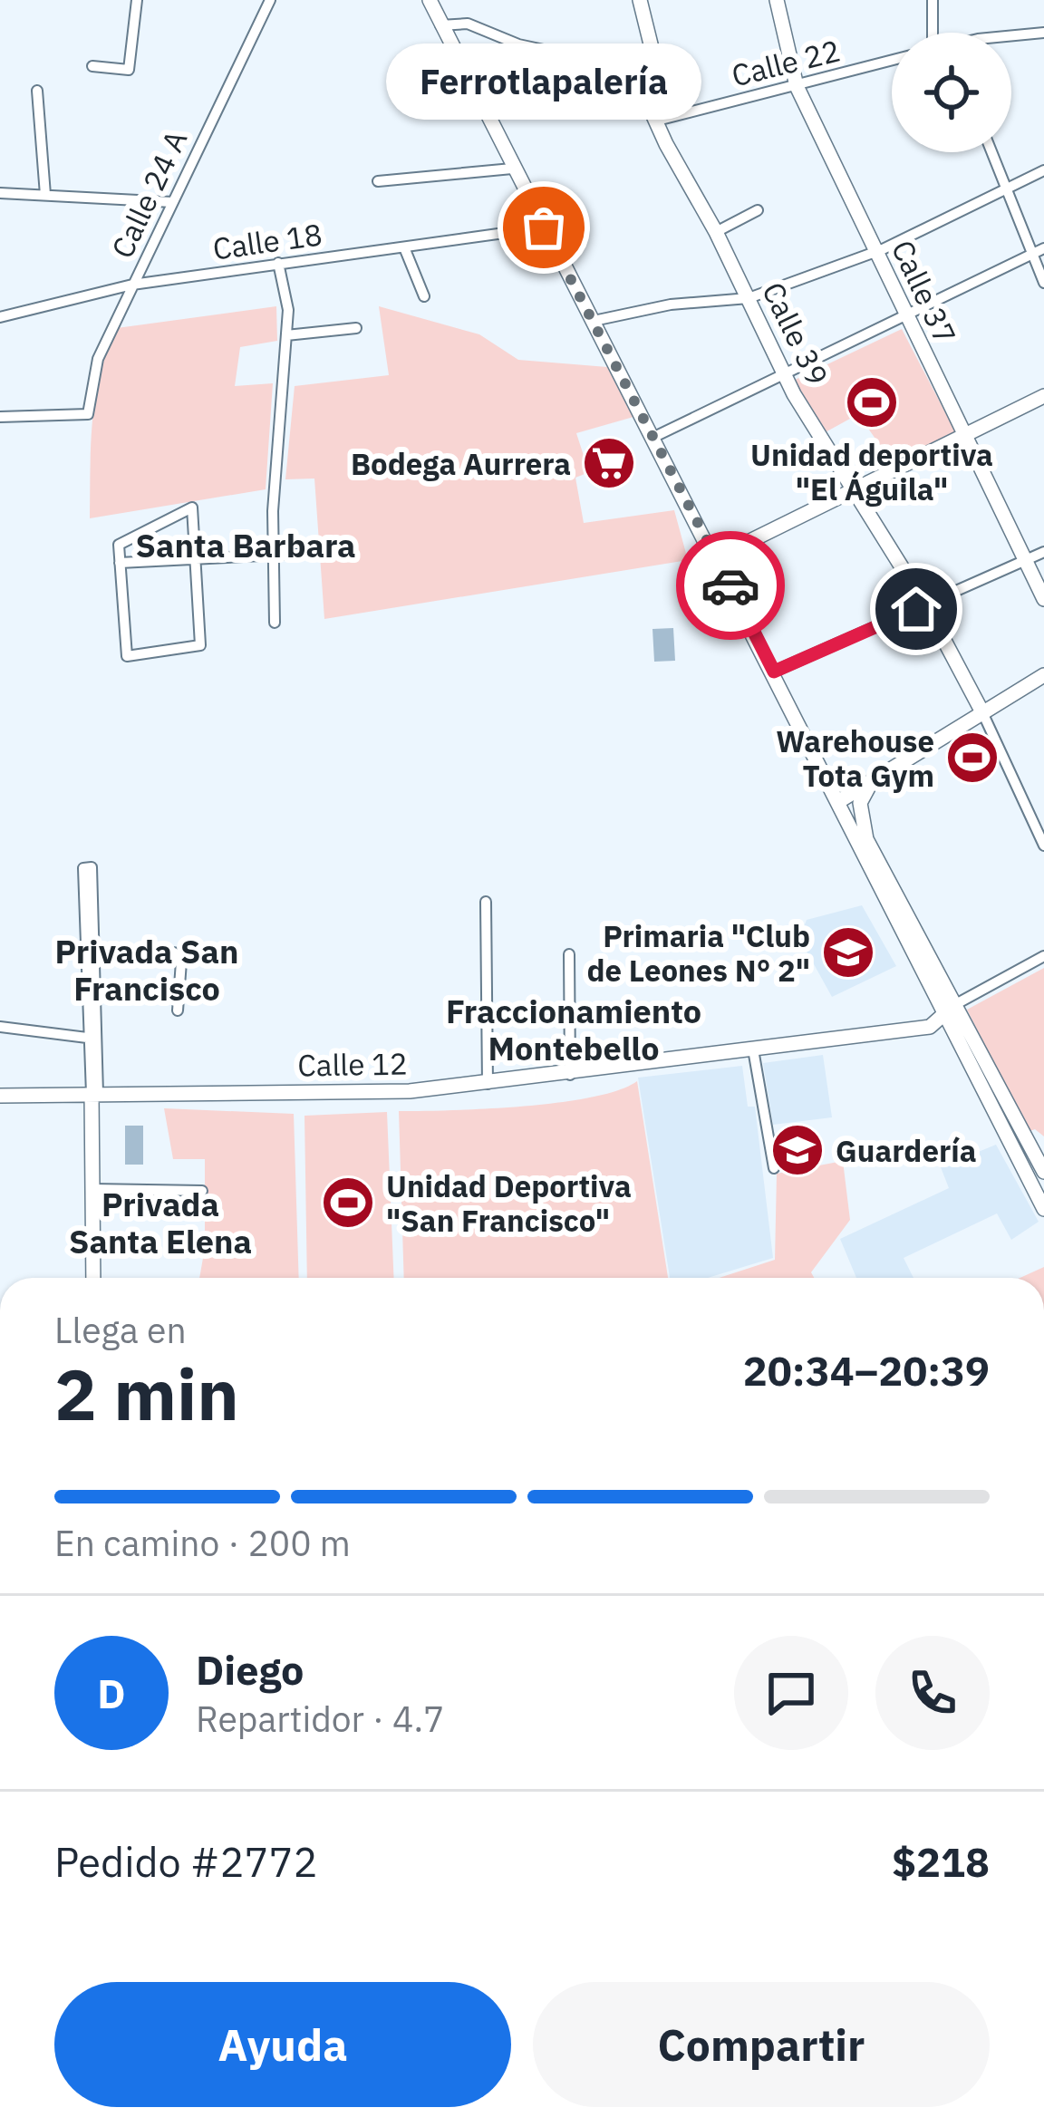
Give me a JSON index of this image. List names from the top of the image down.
{
  "streets": {
    "main road": ["Calle 37", "Calle 39", "Calle 12"],
    "street": ["Calle 22", "Calle 24 A", "Calle 18"]
  },
  "crossings": [
    ["Calle 22", "Calle 37"],
    ["Calle 22", "Calle 39"],
    ["Calle 24 A", "Calle 18"]
  ],
  "districts": [
    "Santa Barbara",
    "Privada San Francisco",
    "Fraccionamiento Montebello",
    "Privada Santa Elena"
  ],
  "places": {
    "other": ["Ferrotlapalería"],
    "sports": ["Unidad deportiva \"El Águila\"", "Warehouse Tota Gym", "Unidad Deportiva \"San Francisco\""],
    "supermarket": ["Bodega Aurrera"],
    "school or university": ["Primaria \"Club de Leones N° 2\"", "Guardería"]
  },
  "page": {
    "bubble": "Ferrotlapalería",
    "heading": ["2 min", "Llega en", "20:34–20:39"],
    "panel": [
      "Diego",
      "Repartidor · 4.7",
      "Pedido #2772",
      "$218"
    ],
    "bar": "En camino · 200 m",
    "round": "D",
    "buttons": ["Ayuda", "Compartir"]
  }
}
